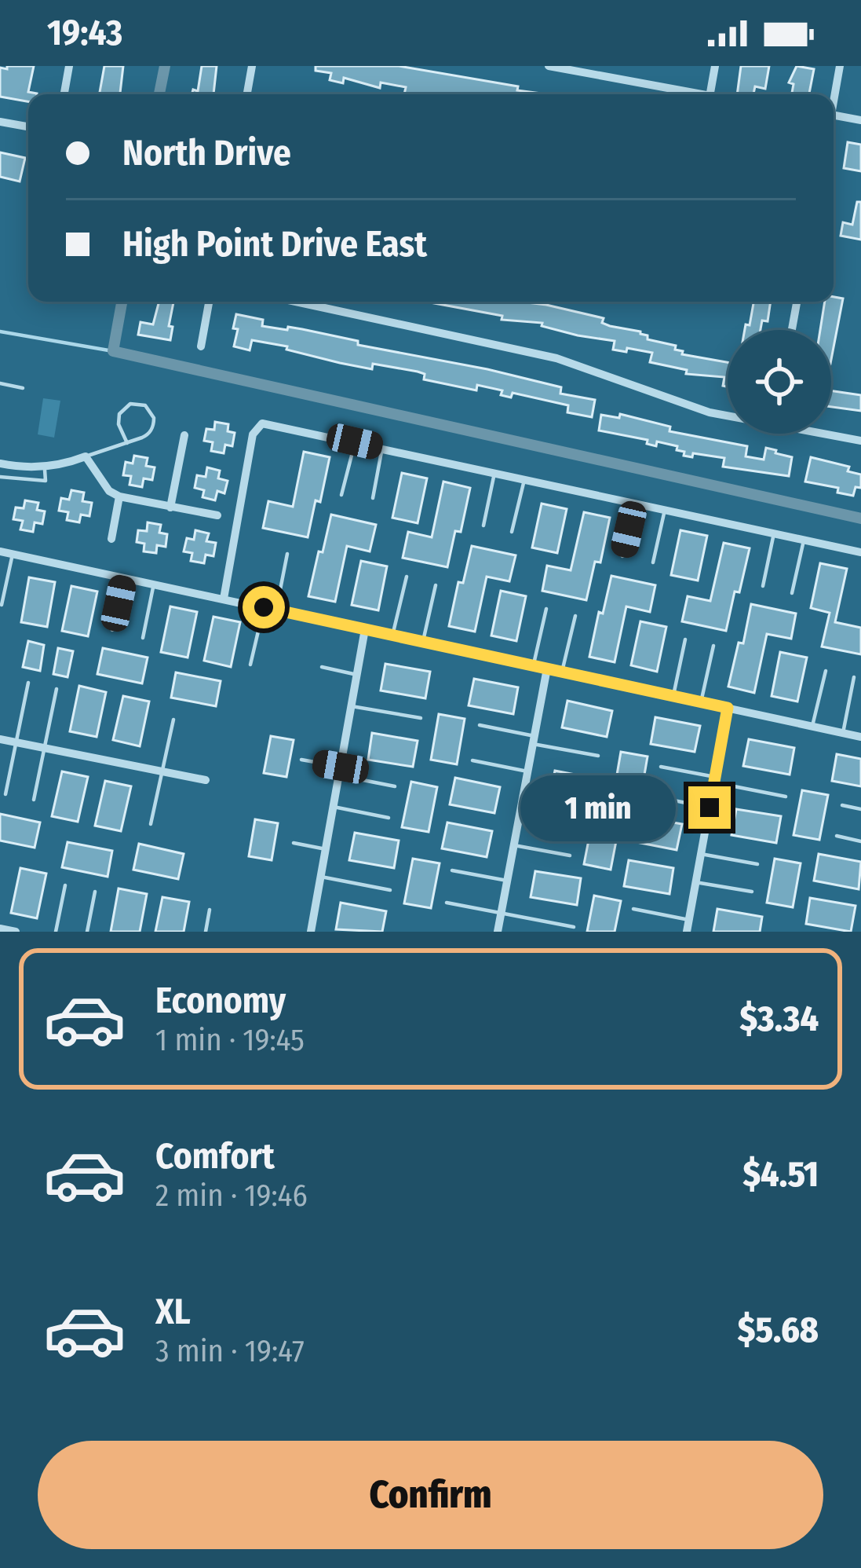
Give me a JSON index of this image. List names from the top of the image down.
{
  "page": {
    "status": "19:43",
    "banner": ["North Drive", "High Point Drive East"],
    "bubble": "1 min",
    "list": [
      {
        "name": "Economy",
        "note": "1 min · 19:45",
        "value": "$3.34"
      },
      {
        "name": "Comfort",
        "note": "2 min · 19:46",
        "value": "$4.51"
      },
      {
        "name": "XL",
        "note": "3 min · 19:47",
        "value": "$5.68"
      }
    ],
    "buttons": "Confirm"
  }
}
